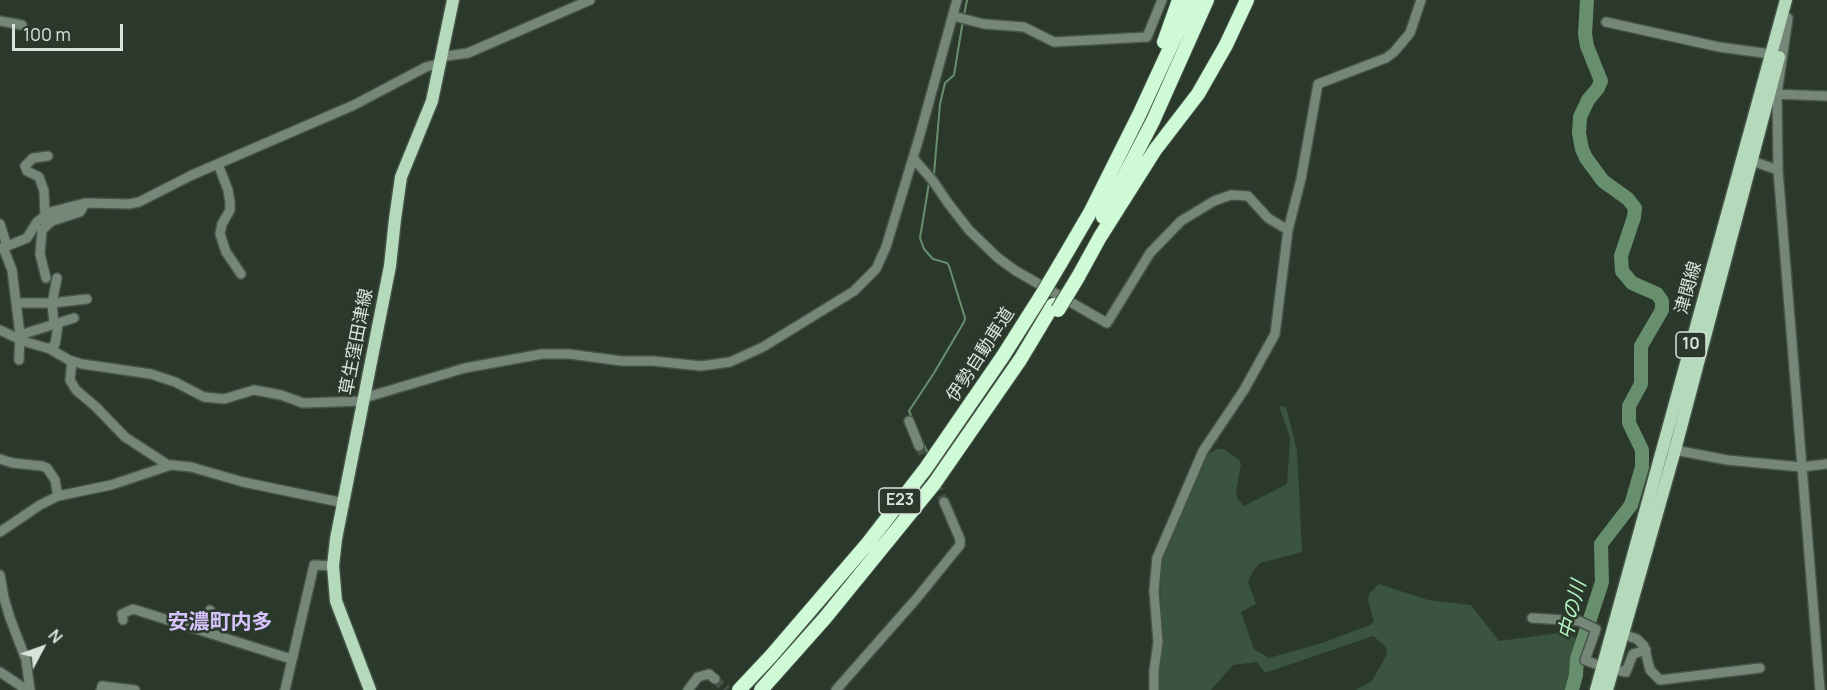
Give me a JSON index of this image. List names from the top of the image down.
{
  "streets": {
    "highway": ["伊勢自動車道", "E23"],
    "main road": ["津関線", "草生窪田津線", "10"]
  },
  "districts": ["安濃町内多"],
  "water": ["中の川"],
  "scale_bar": "100 m",
  "north": "top right"
}
